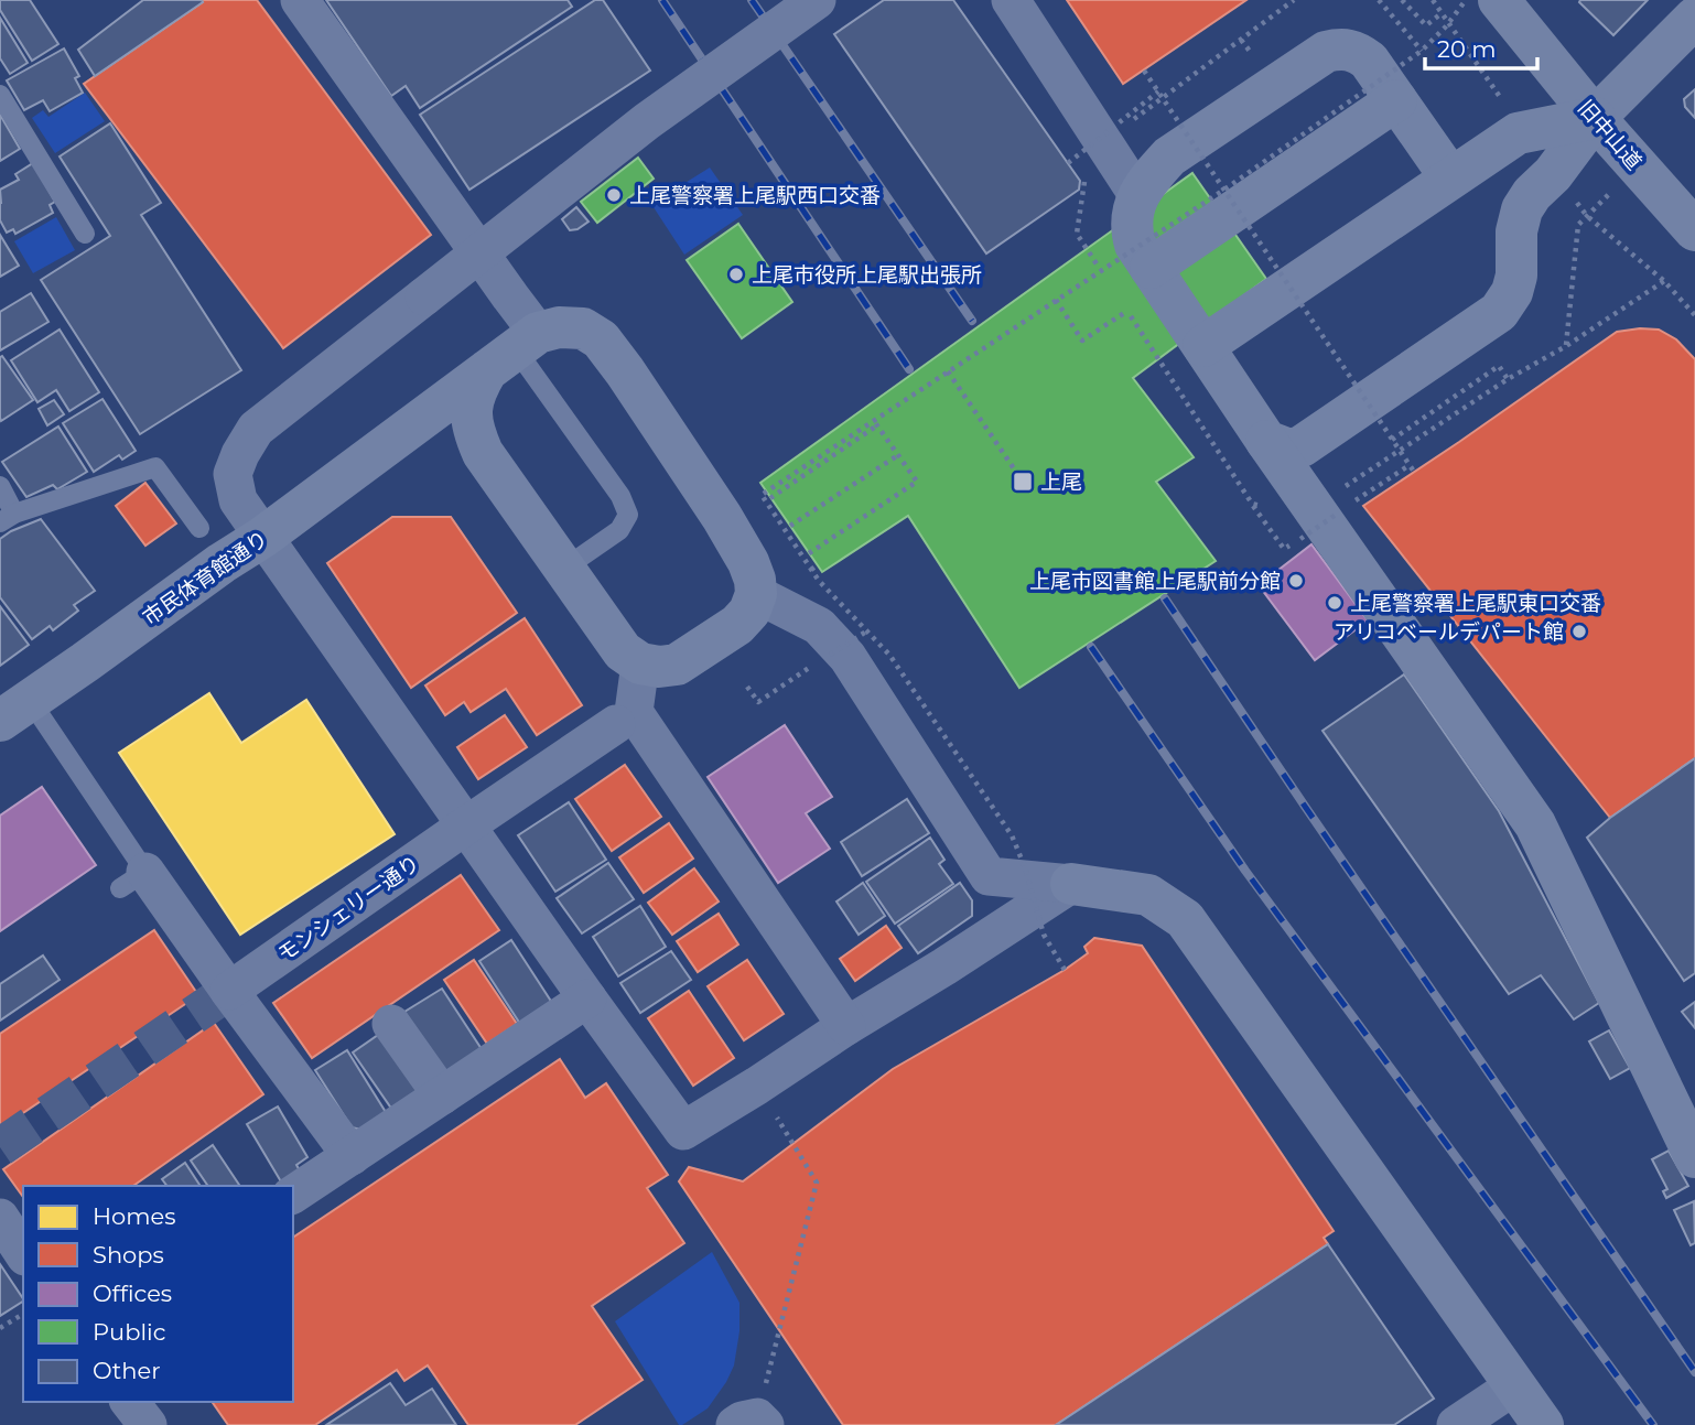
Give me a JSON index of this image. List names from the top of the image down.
{
  "streets": {
    "street": ["旧中山道", "市民体育館通り", "モンシェリー通り"]
  },
  "places": {
    "other": [
      "上尾警察署上尾駅西口交番",
      "上尾市役所上尾駅出張所",
      "上尾市図書館上尾駅前分館",
      "上尾警察署上尾駅東口交番",
      "アリコベールデパート館"
    ],
    "transit": ["上尾"]
  },
  "legend": [
    "Homes",
    "Shops",
    "Offices",
    "Public",
    "Other"
  ],
  "scale_bar": "20 m"
}
